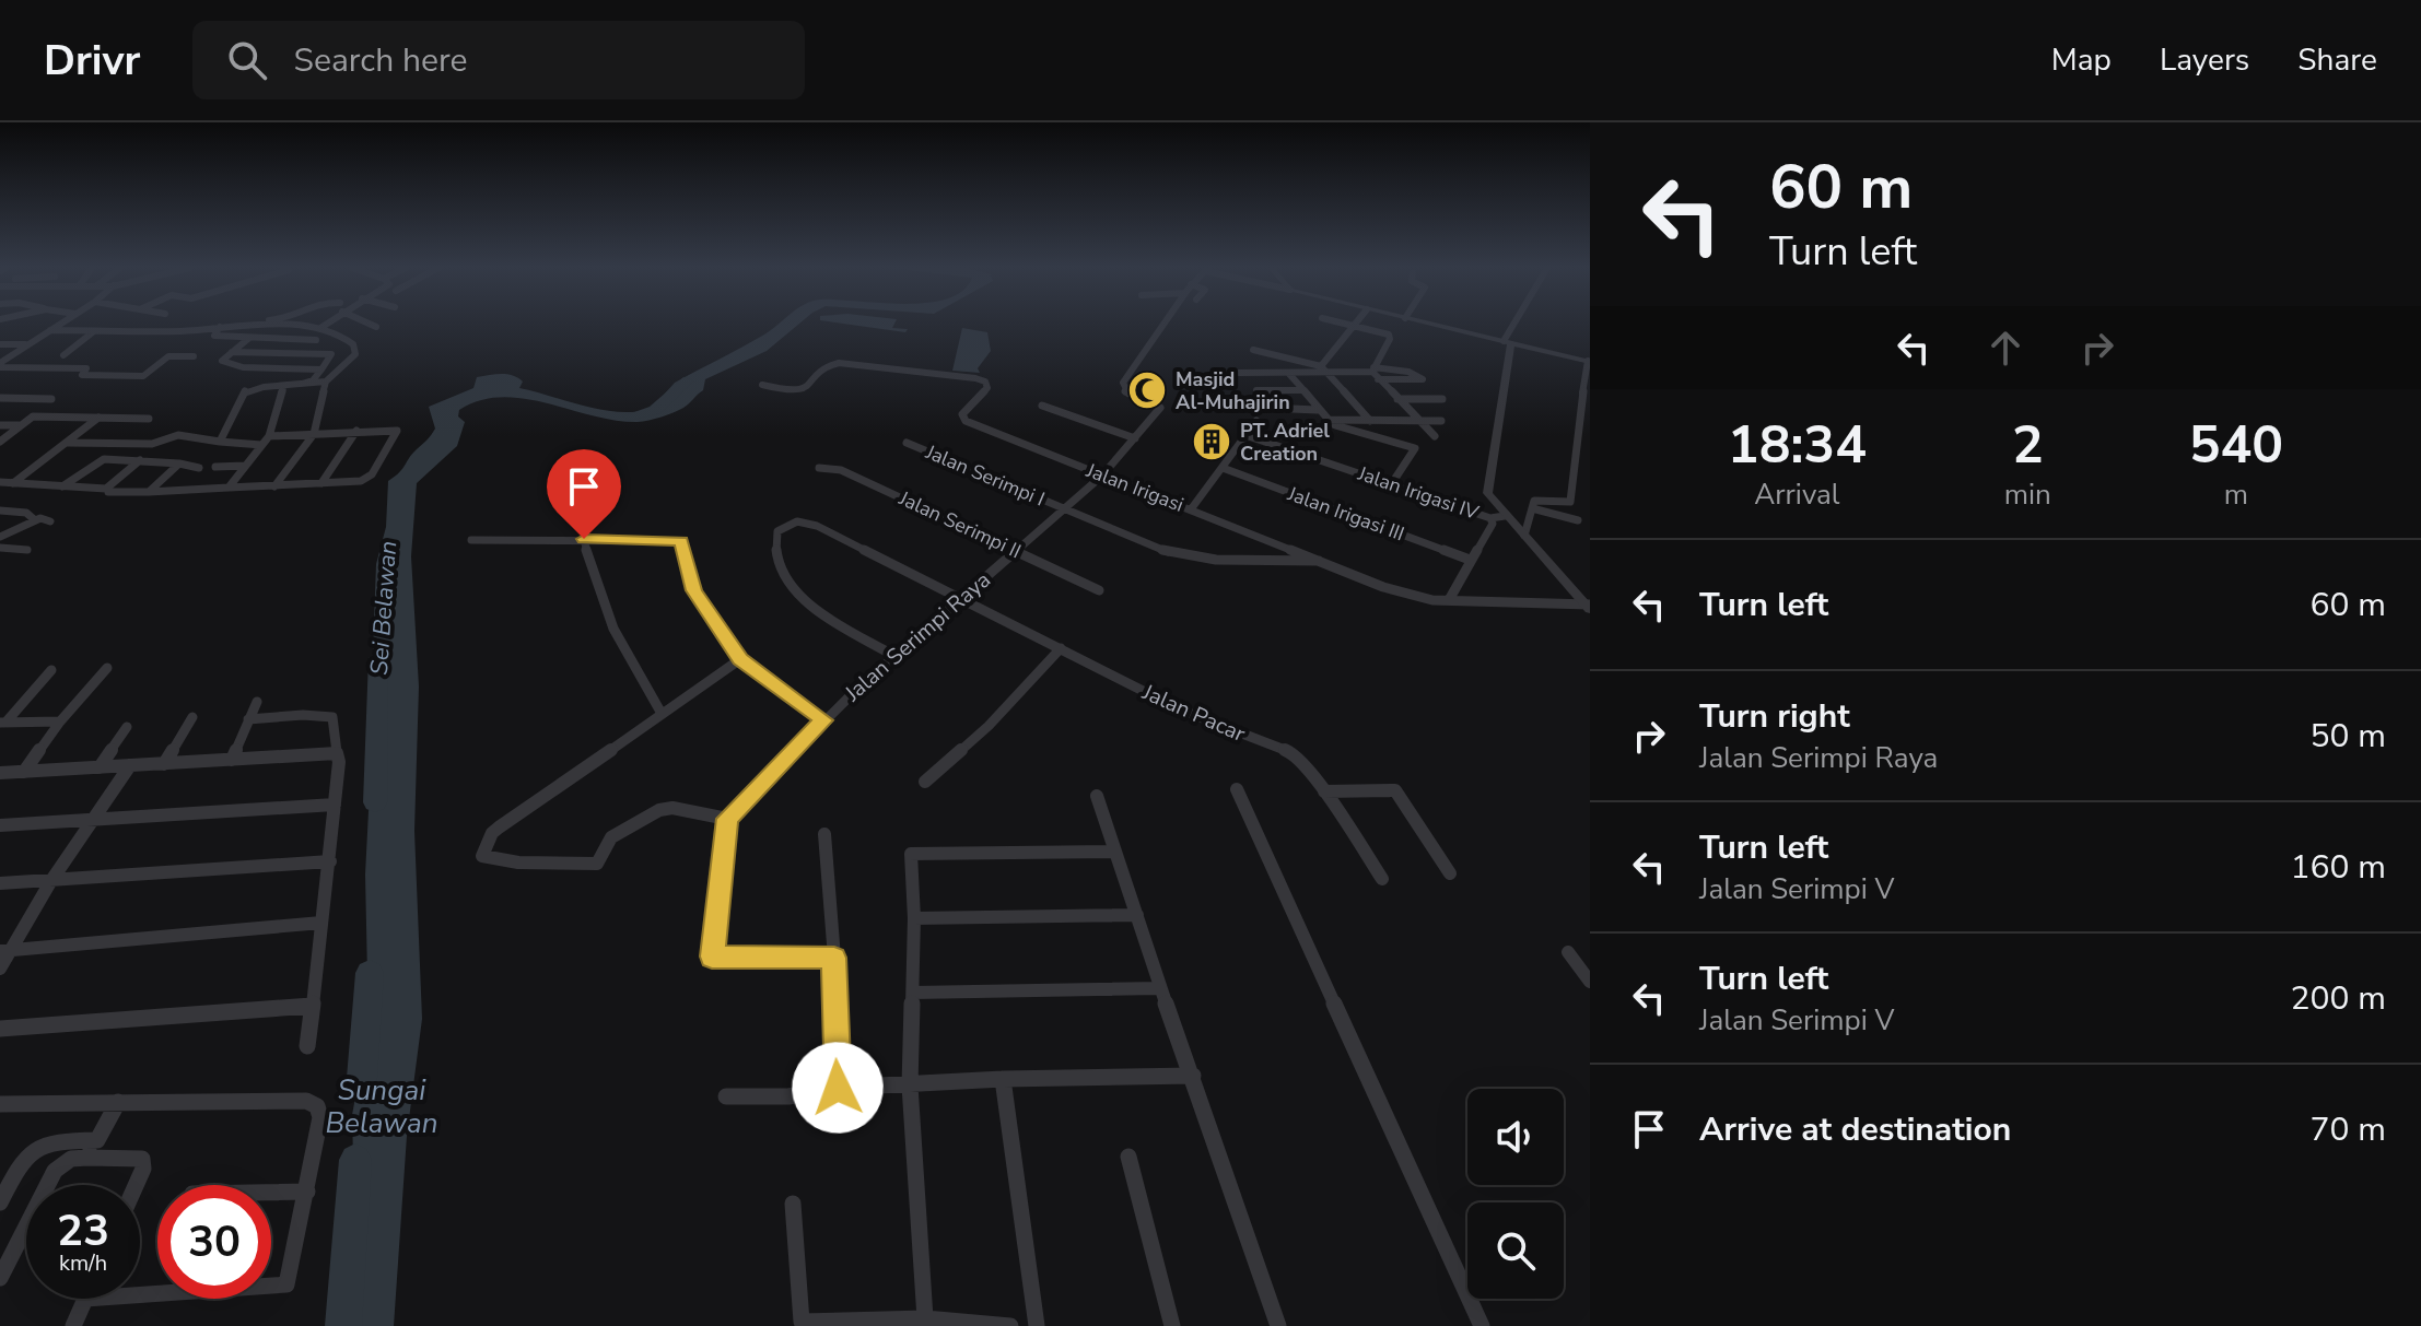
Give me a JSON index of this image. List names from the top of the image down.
{
  "streets": {
    "street": [
      "Jalan Serimpi I",
      "Jalan Irigasi",
      "Jalan Irigasi IV",
      "Jalan Irigasi III",
      "Jalan Serimpi II",
      "Jalan Serimpi Raya",
      "Jalan Pacar"
    ]
  },
  "crossings": [
    ["Jalan Serimpi I", "Jalan Irigasi"],
    ["Jalan Serimpi I", "Jalan Serimpi Raya"],
    ["Jalan Irigasi", "Jalan Serimpi Raya"],
    ["Jalan Serimpi II", "Jalan Serimpi Raya"],
    ["Jalan Serimpi Raya", "Jalan Pacar"]
  ],
  "water": ["Sei Belawan", "Sungai Belawan"],
  "places": {
    "mosque": ["Masjid Al-Muhajirin"],
    "building": ["PT. Adriel Creation"]
  },
  "page": {
    "header": "Drivr",
    "search": "Search here",
    "nav": ["Map", "Layers", "Share"],
    "turn": ["60 m", "Turn left"],
    "eta": [
      "18:34",
      "Arrival",
      "2",
      "min",
      "540",
      "m"
    ],
    "list": [
      {
        "name": "Turn left",
        "value": "60 m"
      },
      {
        "name": "Turn right",
        "note": "Jalan Serimpi Raya",
        "value": "50 m"
      },
      {
        "name": "Turn left",
        "note": "Jalan Serimpi V",
        "value": "160 m"
      },
      {
        "name": "Turn left",
        "note": "Jalan Serimpi V",
        "value": "200 m"
      },
      {
        "name": "Arrive at destination",
        "value": "70 m"
      }
    ],
    "speed": "23 km/h",
    "limit": "30"
  }
}
